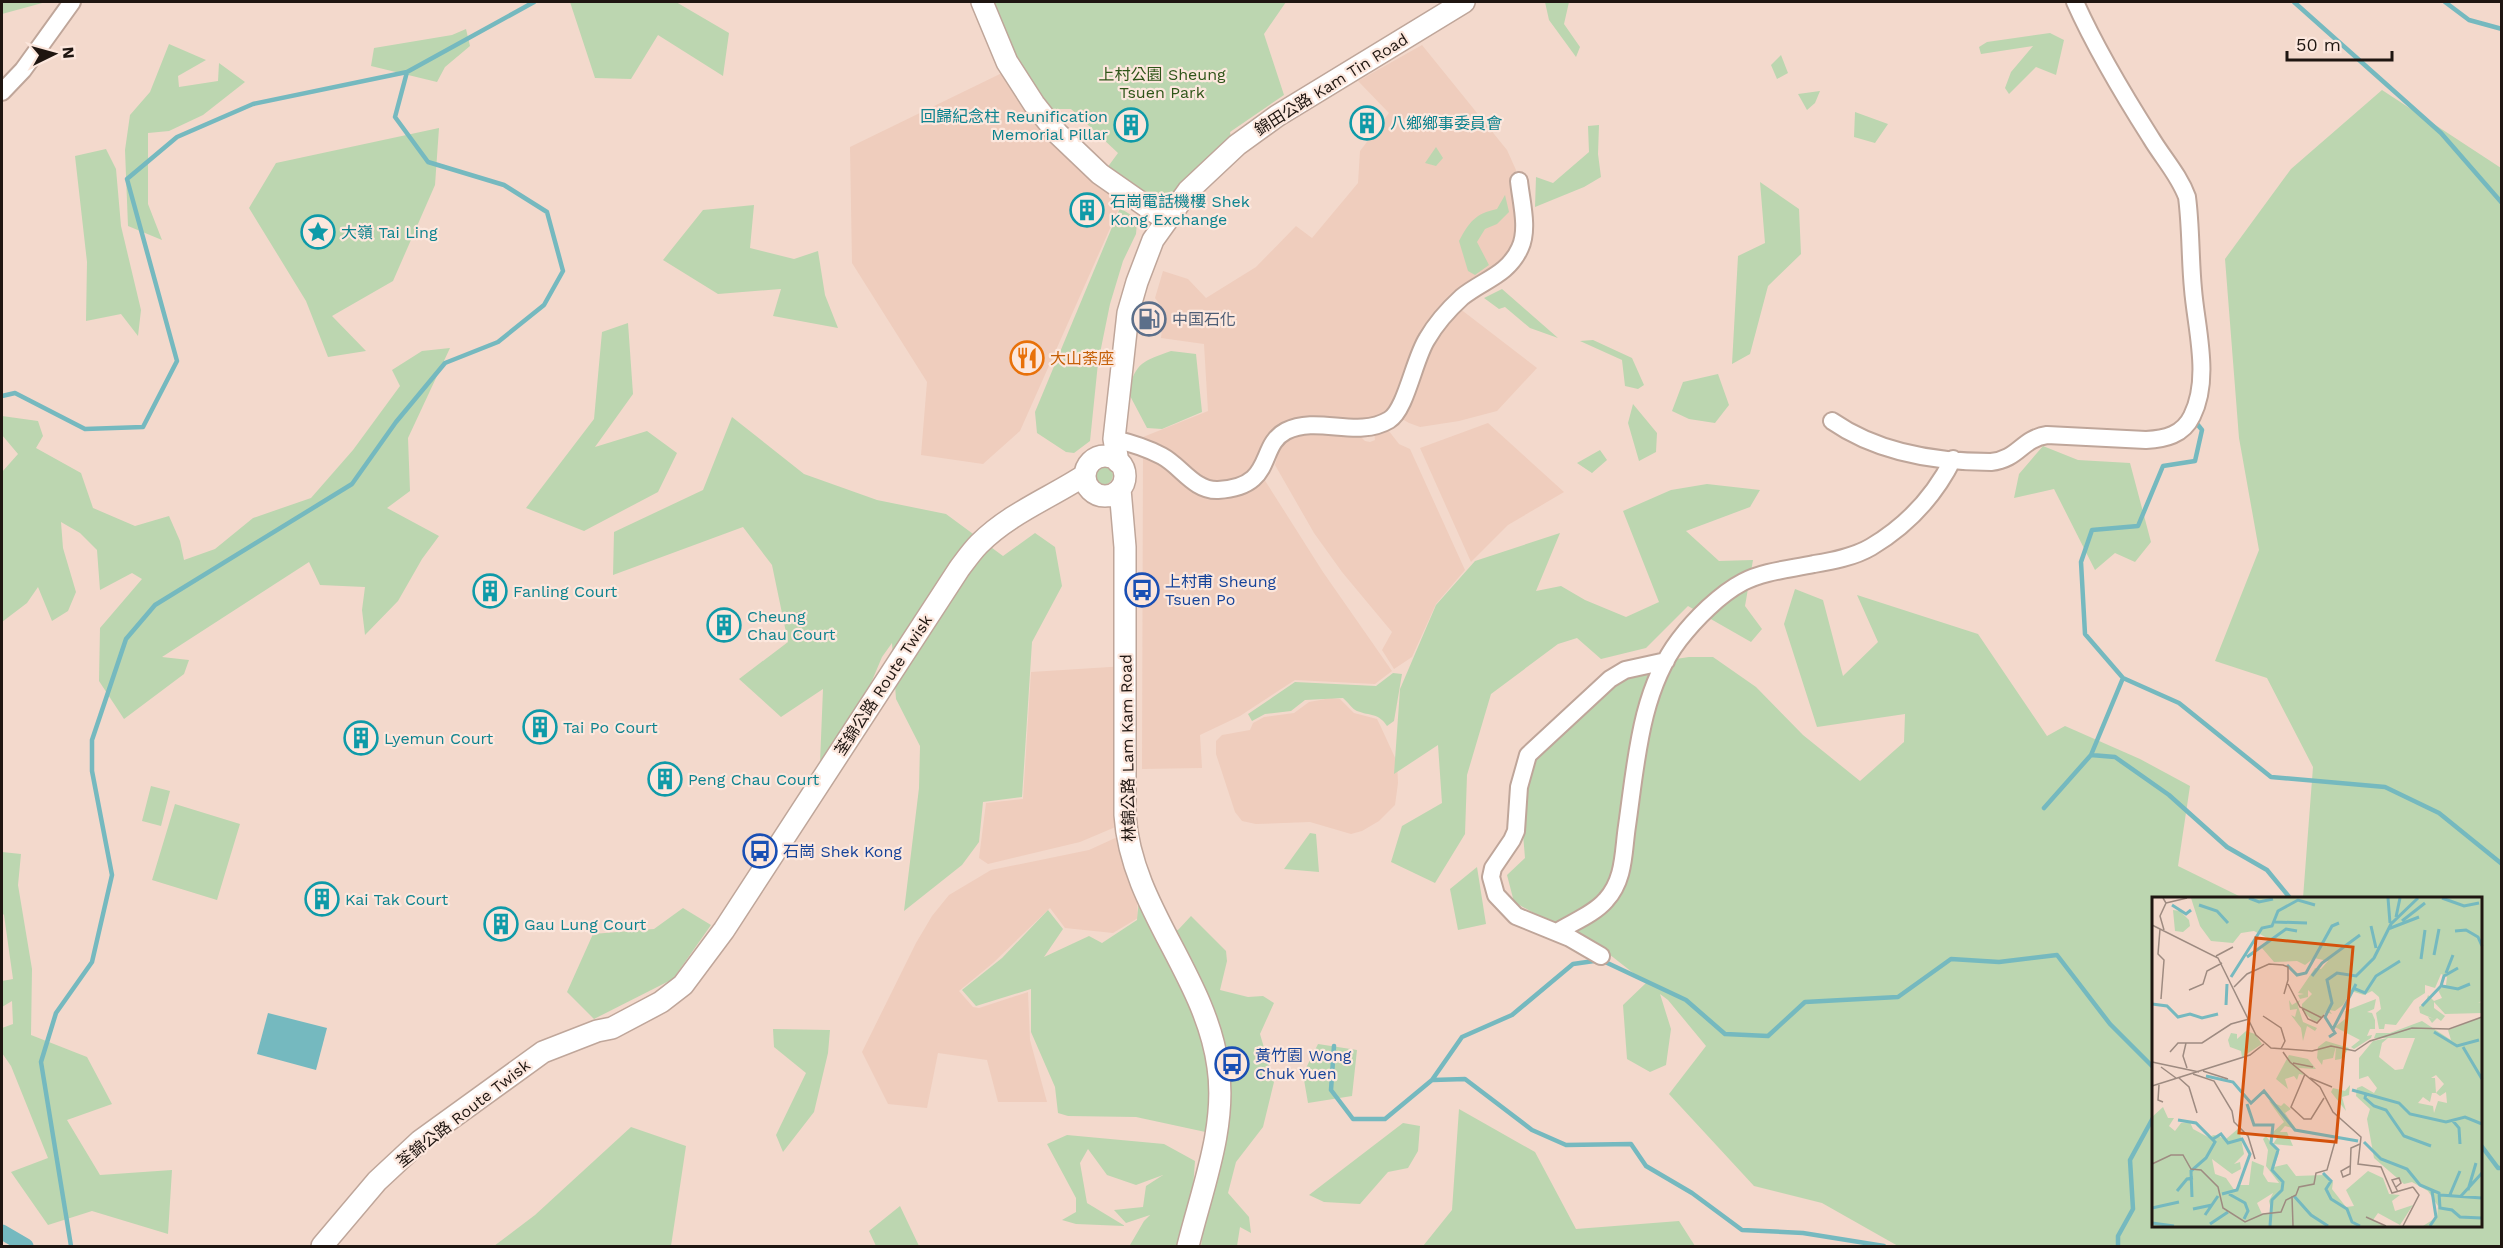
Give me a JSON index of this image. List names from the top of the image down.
{
  "streets": {
    "main road": ["錦田公路 Kam Tin Road", "荃錦公路 Route Twisk", "林錦公路 Lam Kam Road"]
  },
  "crossings": [
    ["錦田公路 Kam Tin Road", "荃錦公路 Route Twisk"],
    ["錦田公路 Kam Tin Road", "林錦公路 Lam Kam Road"],
    ["荃錦公路 Route Twisk", "林錦公路 Lam Kam Road"]
  ],
  "parks": ["上村公園 Sheung Tsuen Park"],
  "places": {
    "building": [
      "八鄉鄉事委員會",
      "回歸紀念柱 Reunification Memorial Pillar",
      "石崗電話機樓 Shek Kong Exchange",
      "Fanling Court",
      "Cheung Chau Court",
      "Tai Po Court",
      "Lyemun Court",
      "Peng Chau Court",
      "Kai Tak Court",
      "Gau Lung Court"
    ],
    "place": ["大嶺 Tai Ling"],
    "fuel station": ["中国石化"],
    "restaurant": ["大山荼座"],
    "bus stop": ["上村甫 Sheung Tsuen Po", "石崗 Shek Kong", "黃竹園 Wong Chuk Yuen"]
  },
  "scale_bar": "50 m",
  "north": "right"
}
